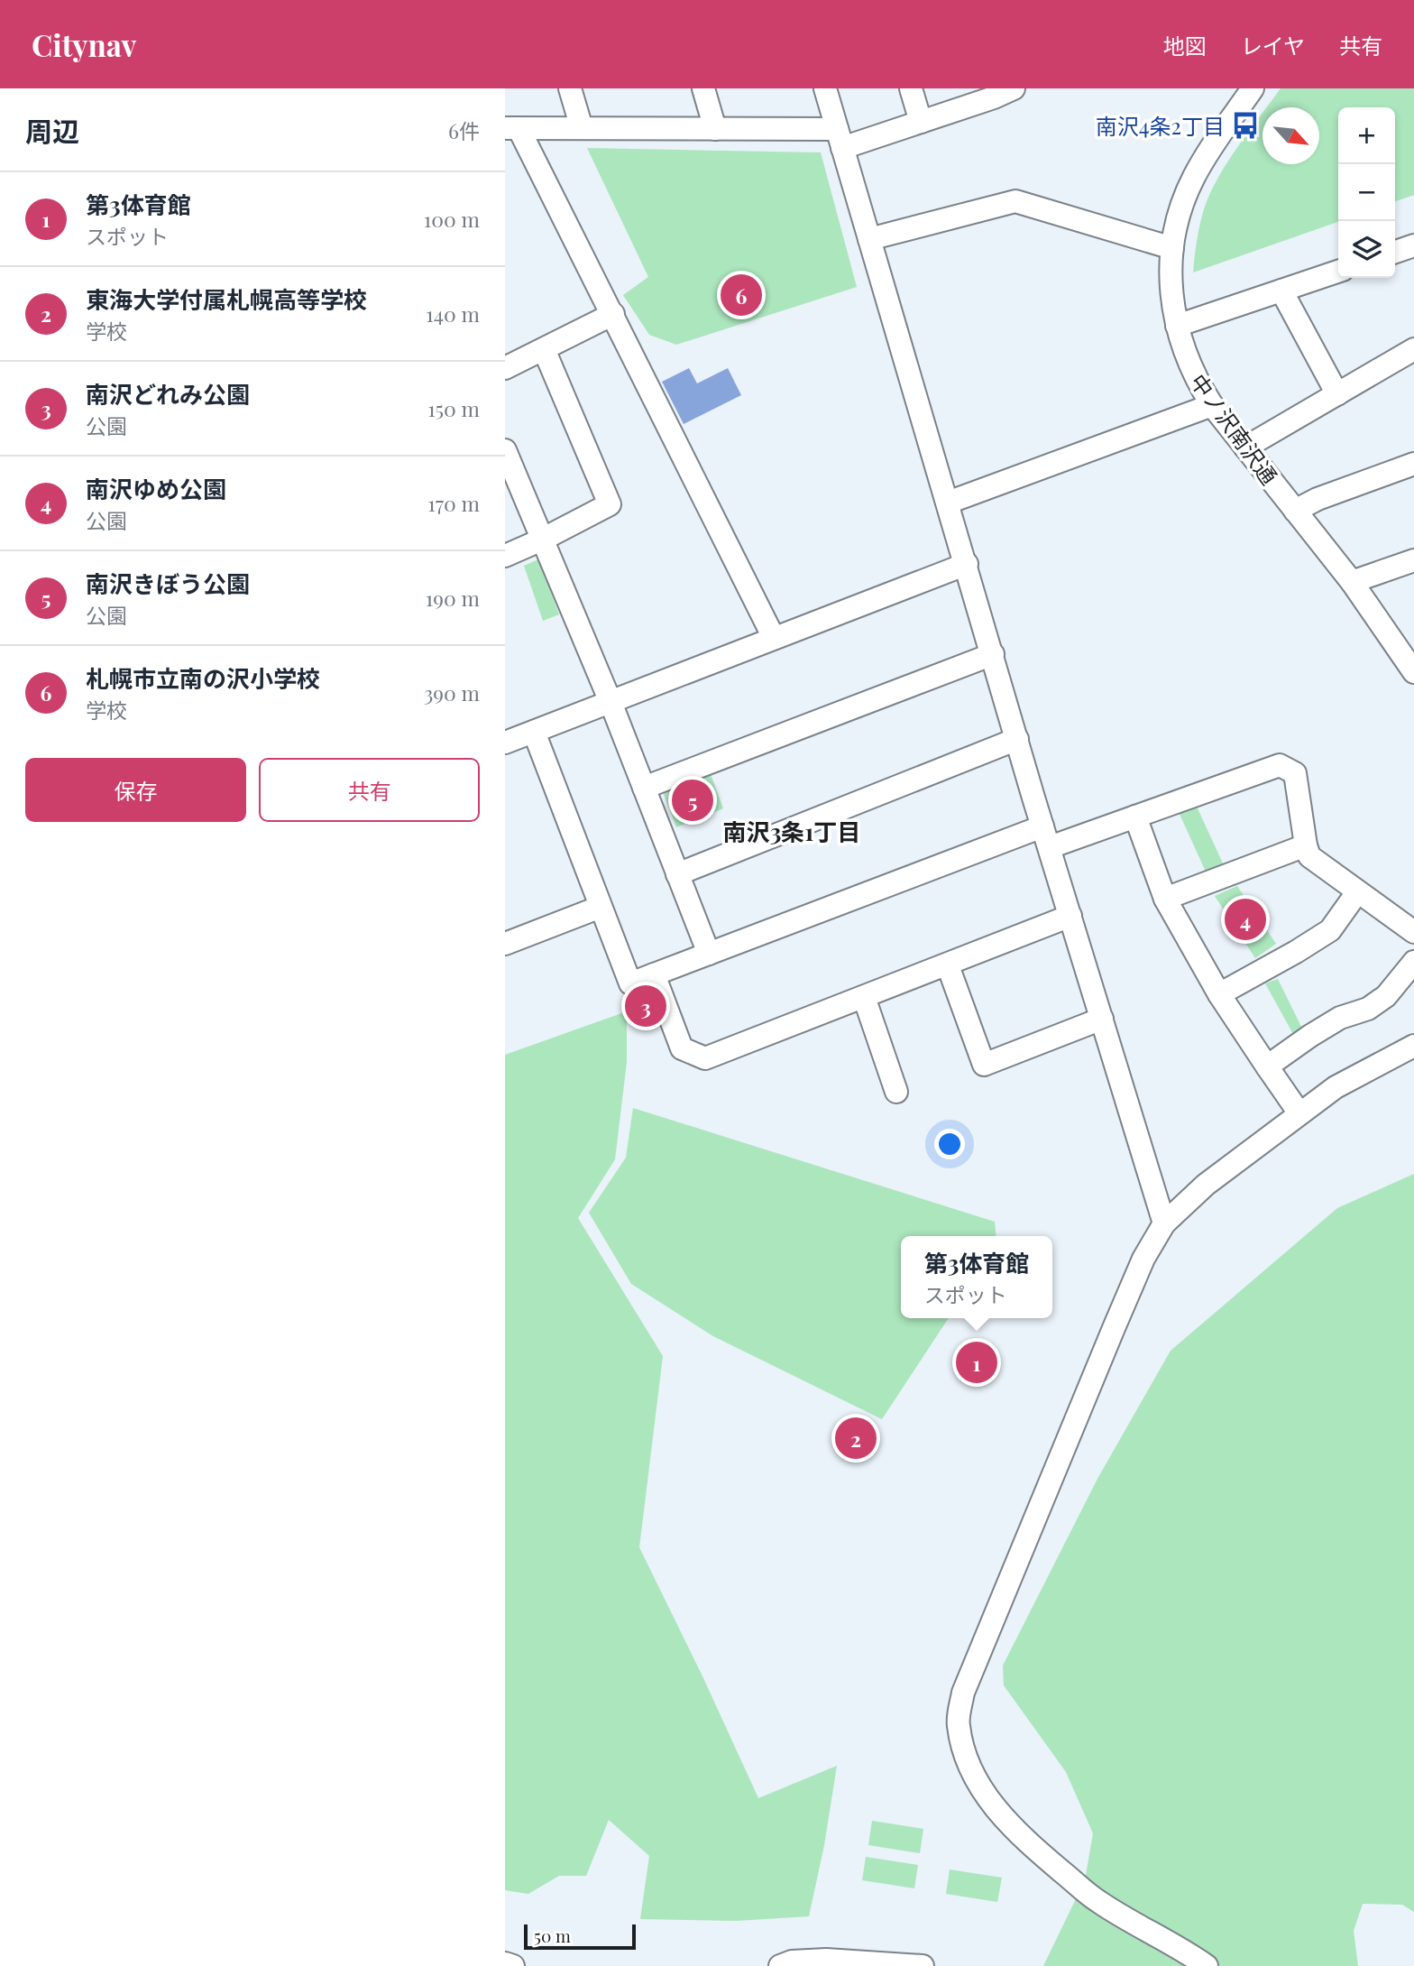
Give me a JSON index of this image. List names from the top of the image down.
{
  "streets": {
    "street": ["中ノ沢南沢通"]
  },
  "districts": ["南沢3条1丁目"],
  "places": {
    "bus stop": ["南沢4条2丁目"]
  },
  "scale_bar": "50 m",
  "north": "bottom right",
  "page": {
    "header": "Citynav",
    "nav": ["地図", "レイヤ", "共有"],
    "heading": ["周辺", "6件"],
    "map_buttons": ["+", "−"],
    "list": [
      {
        "mark": "1",
        "name": "第3体育館",
        "note": "スポット",
        "value": "100 m"
      },
      {
        "mark": "2",
        "name": "東海大学付属札幌高等学校",
        "note": "学校",
        "value": "140 m"
      },
      {
        "mark": "3",
        "name": "南沢どれみ公園",
        "note": "公園",
        "value": "150 m"
      },
      {
        "mark": "4",
        "name": "南沢ゆめ公園",
        "note": "公園",
        "value": "170 m"
      },
      {
        "mark": "5",
        "name": "南沢きぼう公園",
        "note": "公園",
        "value": "190 m"
      },
      {
        "mark": "6",
        "name": "札幌市立南の沢小学校",
        "note": "学校",
        "value": "390 m"
      }
    ],
    "pins": [
      "6",
      "5",
      "4",
      "3",
      "1",
      "2"
    ],
    "buttons": ["保存", "共有"],
    "popup": ["第3体育館", "スポット"],
    "scale": "50 m"
  }
}
